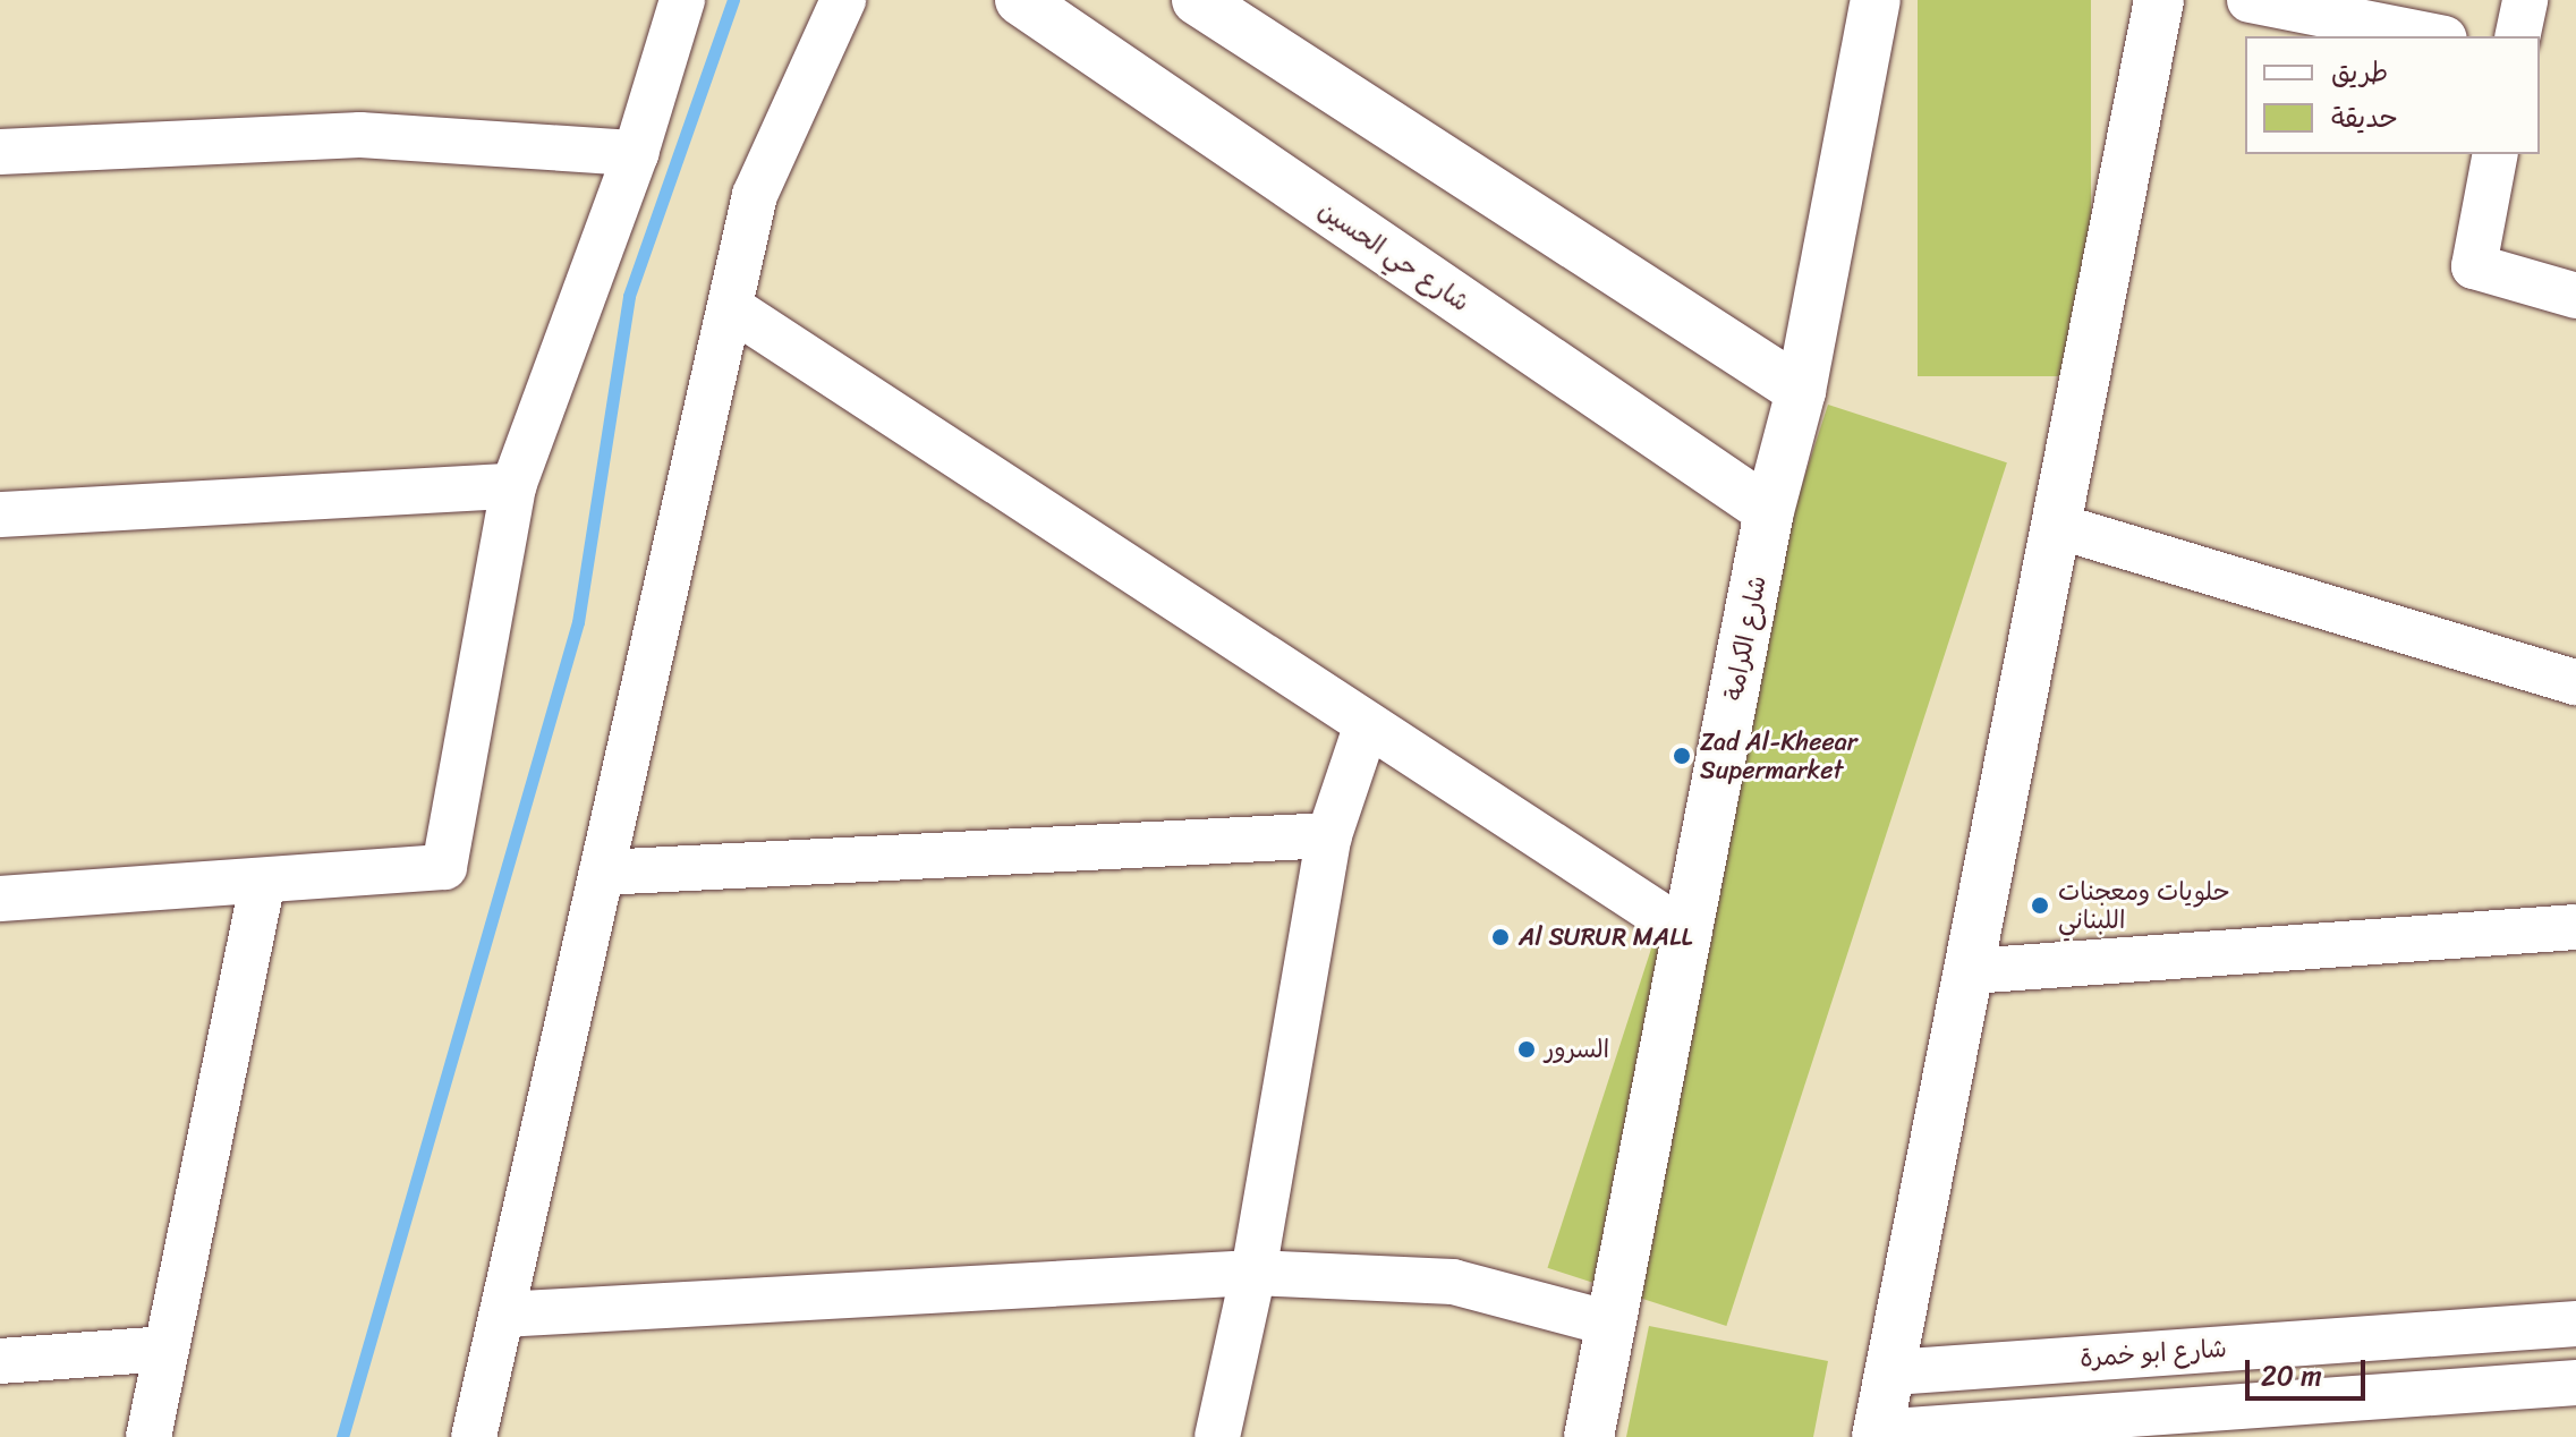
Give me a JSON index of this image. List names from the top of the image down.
{
  "streets": {
    "street": ["شارع حي الحسين", "شارع الكرامة", "شارع ابو خمرة"]
  },
  "crossings": [
    ["شارع حي الحسين", "شارع الكرامة"]
  ],
  "places": [
    "Zad Al-Kheear Supermarket",
    "حلويات ومعجنات اللبناني",
    "Al SURUR MALL",
    "السرور"
  ],
  "legend": ["طريق", "حديقة"],
  "scale_bar": "20 m"
}
